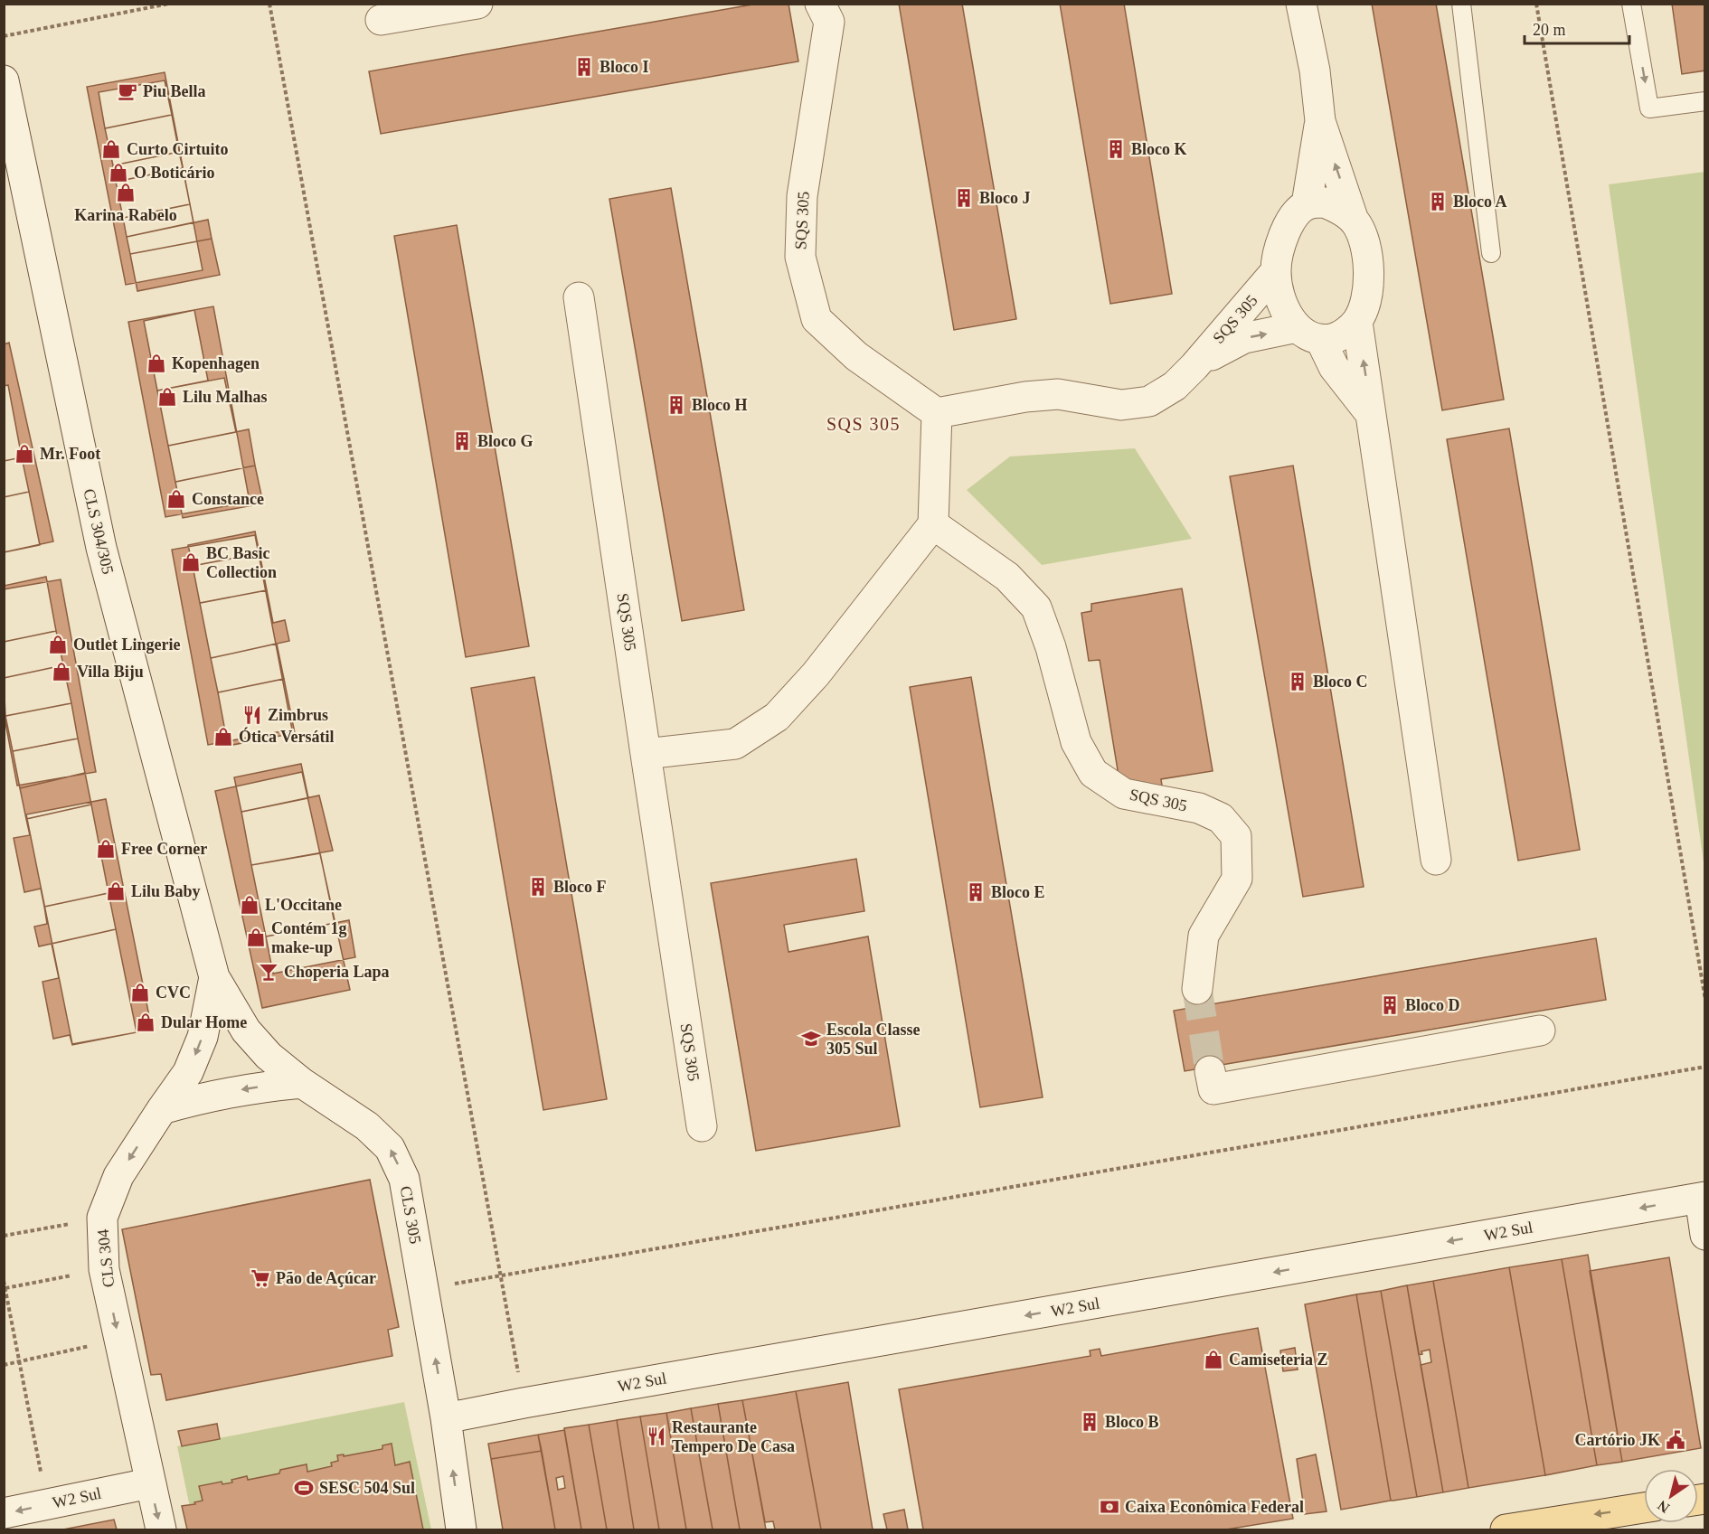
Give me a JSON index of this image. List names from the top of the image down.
{
  "streets": {
    "street": [
      "SQS 305",
      "CLS 304/305",
      "CLS 305",
      "W2 Sul",
      "CLS 304"
    ]
  },
  "crossings": [
    ["CLS 304/305", "CLS 305"],
    ["CLS 304/305", "CLS 304"],
    ["CLS 305", "W2 Sul"],
    ["CLS 305", "CLS 304"],
    ["W2 Sul", "CLS 304"]
  ],
  "one_way": ["CLS 305", "W2 Sul", "CLS 304"],
  "districts": ["SQS 305"],
  "places": {
    "building": [
      "Bloco I",
      "Bloco K",
      "Bloco J",
      "Bloco A",
      "Bloco H",
      "Bloco G",
      "Bloco C",
      "Bloco F",
      "Bloco E",
      "Bloco D",
      "Bloco B"
    ],
    "cafe": ["Piu Bella"],
    "shop": [
      "Curto Cirtuito",
      "O Boticário",
      "Karina Rabelo",
      "Kopenhagen",
      "Lilu Malhas",
      "Mr. Foot",
      "Constance",
      "BC Basic Collection",
      "Outlet Lingerie",
      "Villa Biju",
      "Ótica Versátil",
      "Free Corner",
      "Lilu Baby",
      "L'Occitane",
      "Contém 1g make-up",
      "CVC",
      "Dular Home",
      "Camiseteria Z"
    ],
    "restaurant": ["Zimbrus", "Restaurante Tempero De Casa"],
    "bar": ["Choperia Lapa"],
    "school or university": ["Escola Classe 305 Sul"],
    "supermarket": ["Pão de Açúcar"],
    "public building": ["Cartório JK"],
    "sports": ["SESC 504 Sul"],
    "bank": ["Caixa Econômica Federal"]
  },
  "scale_bar": "20 m",
  "north": "bottom left"
}
